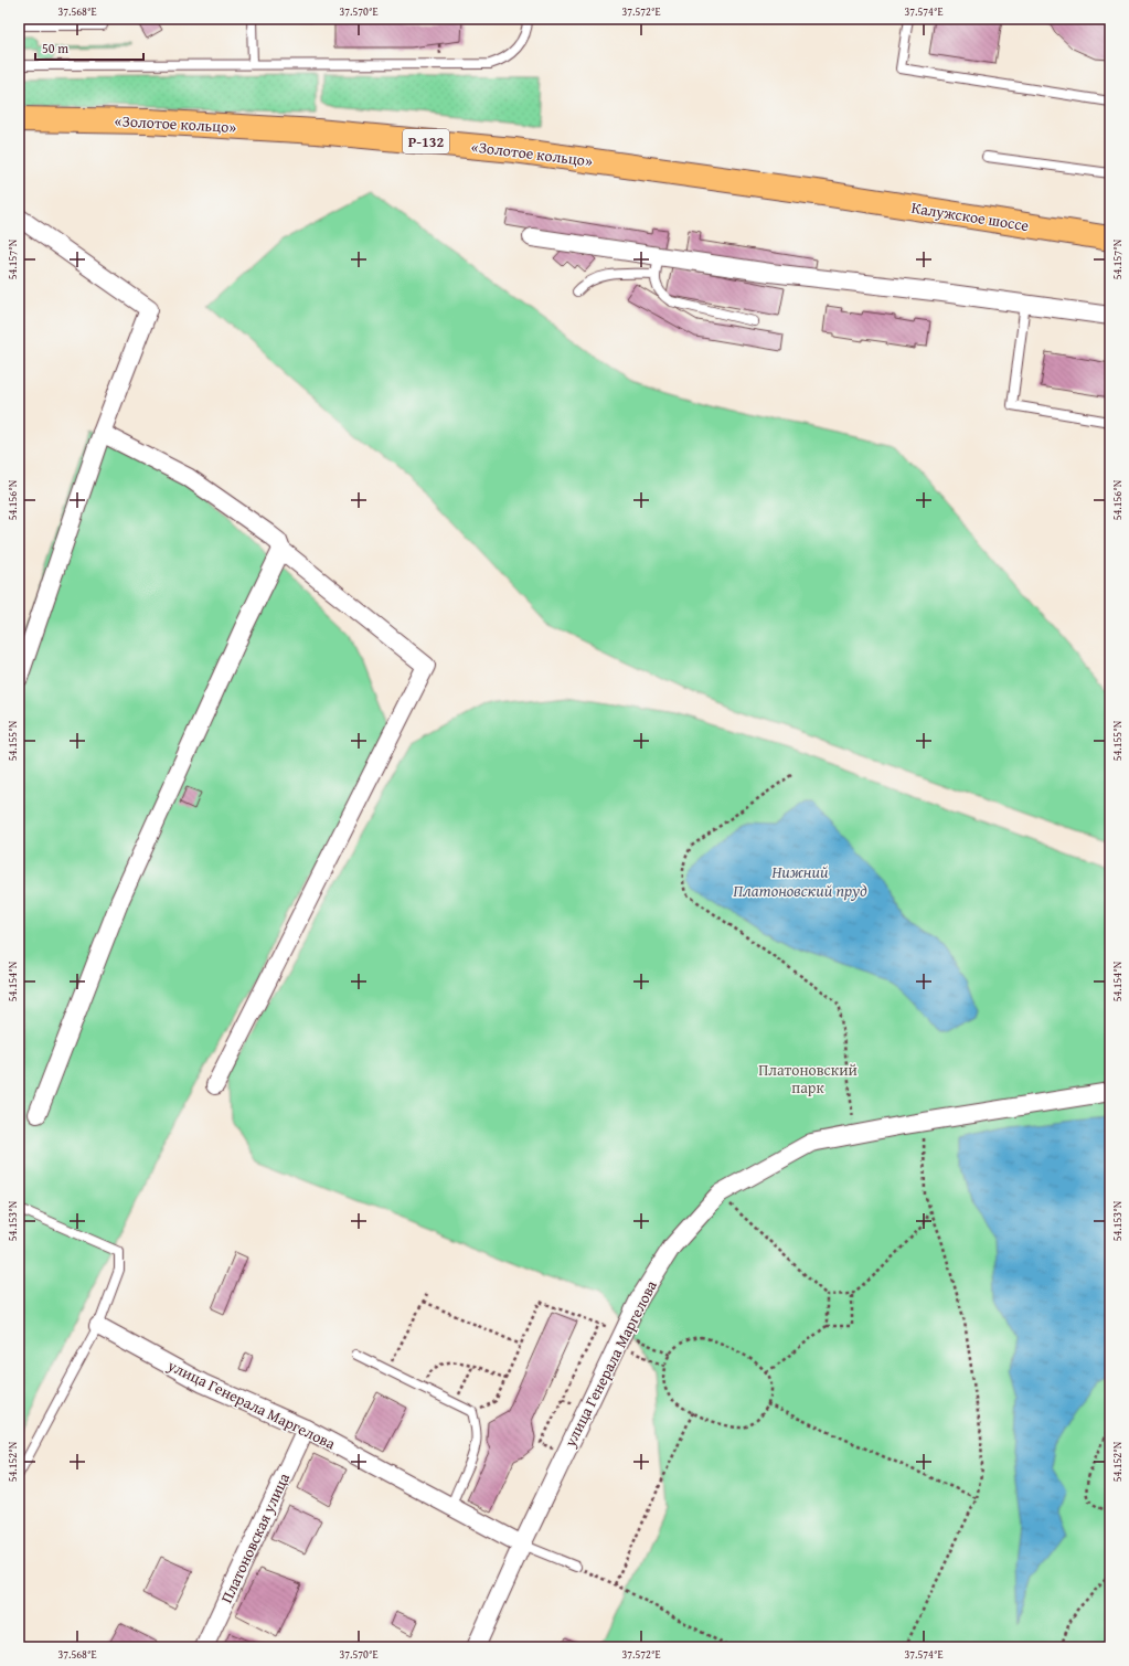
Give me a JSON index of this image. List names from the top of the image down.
{
  "streets": {
    "main road": ["«Золотое кольцо»", "Р-132", "Калужское шоссе"],
    "street": ["улица Генерала Маргелова", "Платоновская улица"]
  },
  "crossings": [
    ["«Золотое кольцо»", "Калужское шоссе"],
    ["улица Генерала Маргелова", "Платоновская улица"]
  ],
  "water": ["Нижний Платоновский пруд"],
  "parks": ["Платоновский парк"],
  "scale_bar": "50 m",
  "coordinates": [
    "37.568°E",
    "37.570°E",
    "37.572°E",
    "37.574°E",
    "54.157°N",
    "54.156°N",
    "54.155°N",
    "54.154°N",
    "54.153°N",
    "54.152°N"
  ]
}
